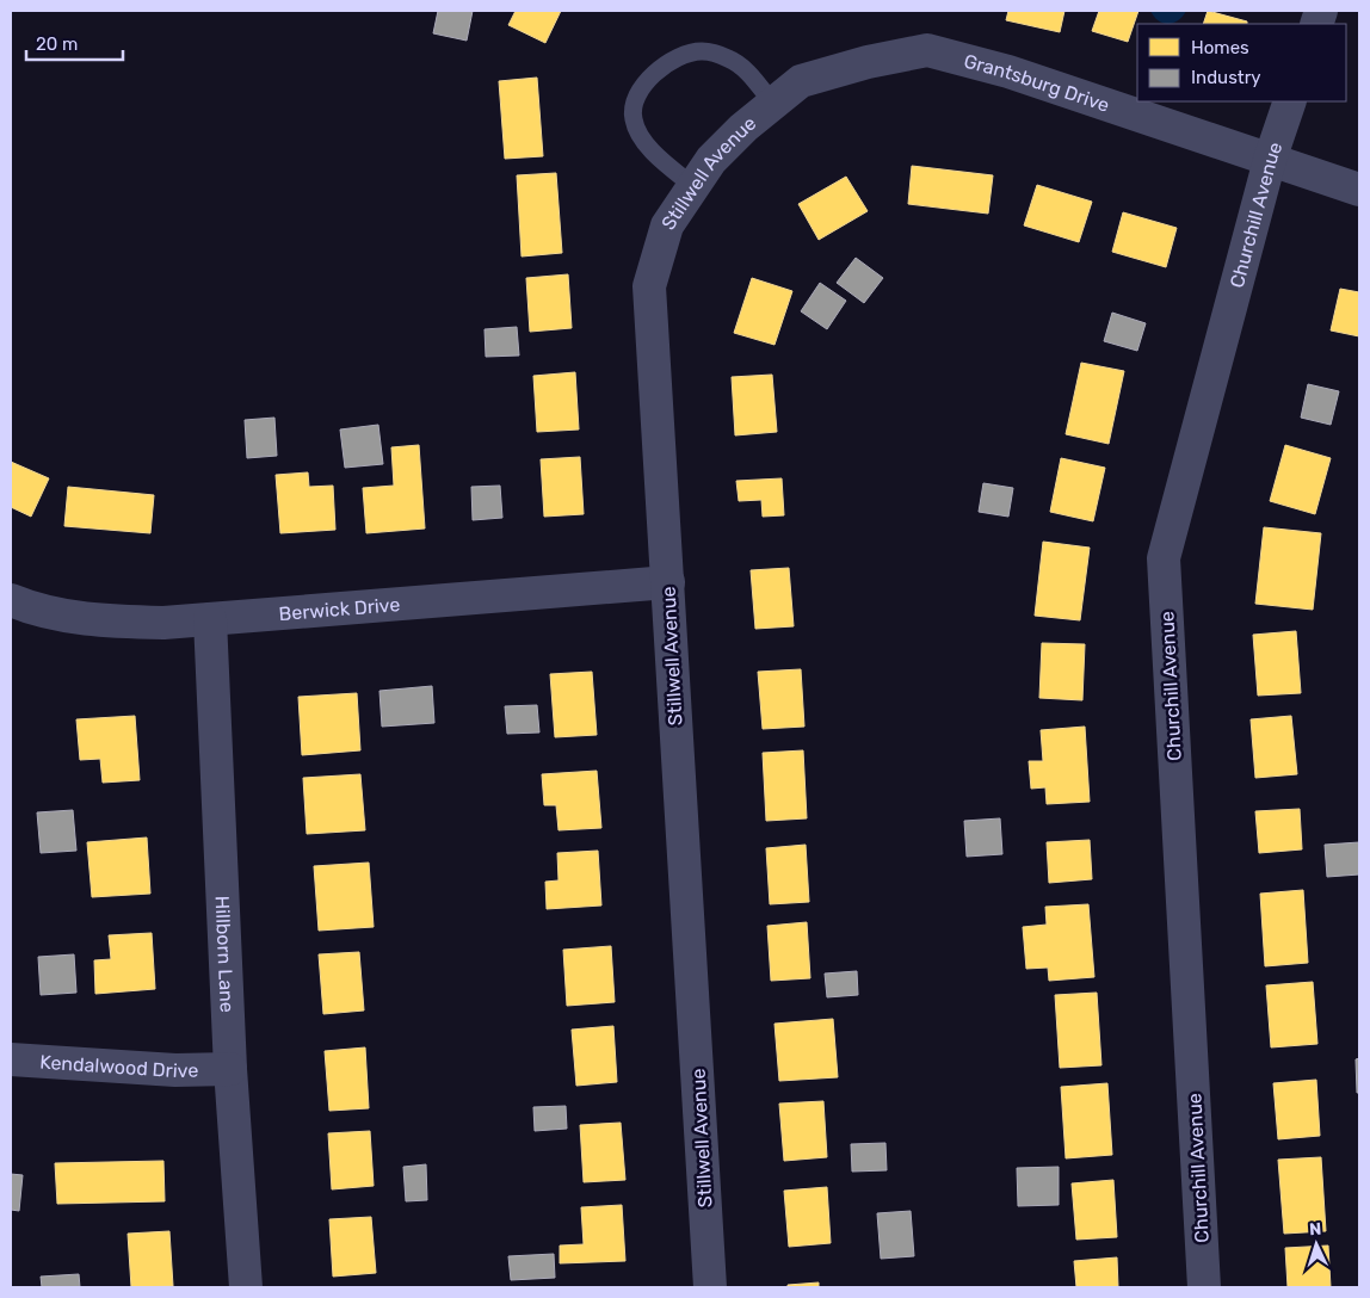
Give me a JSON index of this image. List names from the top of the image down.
{
  "streets": {
    "street": [
      "Grantsburg Drive",
      "Stillwell Avenue",
      "Churchill Avenue",
      "Berwick Drive",
      "Hillborn Lane",
      "Kendalwood Drive"
    ]
  },
  "crossings": [
    ["Grantsburg Drive", "Stillwell Avenue"],
    ["Grantsburg Drive", "Churchill Avenue"],
    ["Stillwell Avenue", "Berwick Drive"],
    ["Berwick Drive", "Hillborn Lane"],
    ["Hillborn Lane", "Kendalwood Drive"]
  ],
  "legend": ["Homes", "Industry"],
  "scale_bar": "20 m",
  "north": "top"
}
